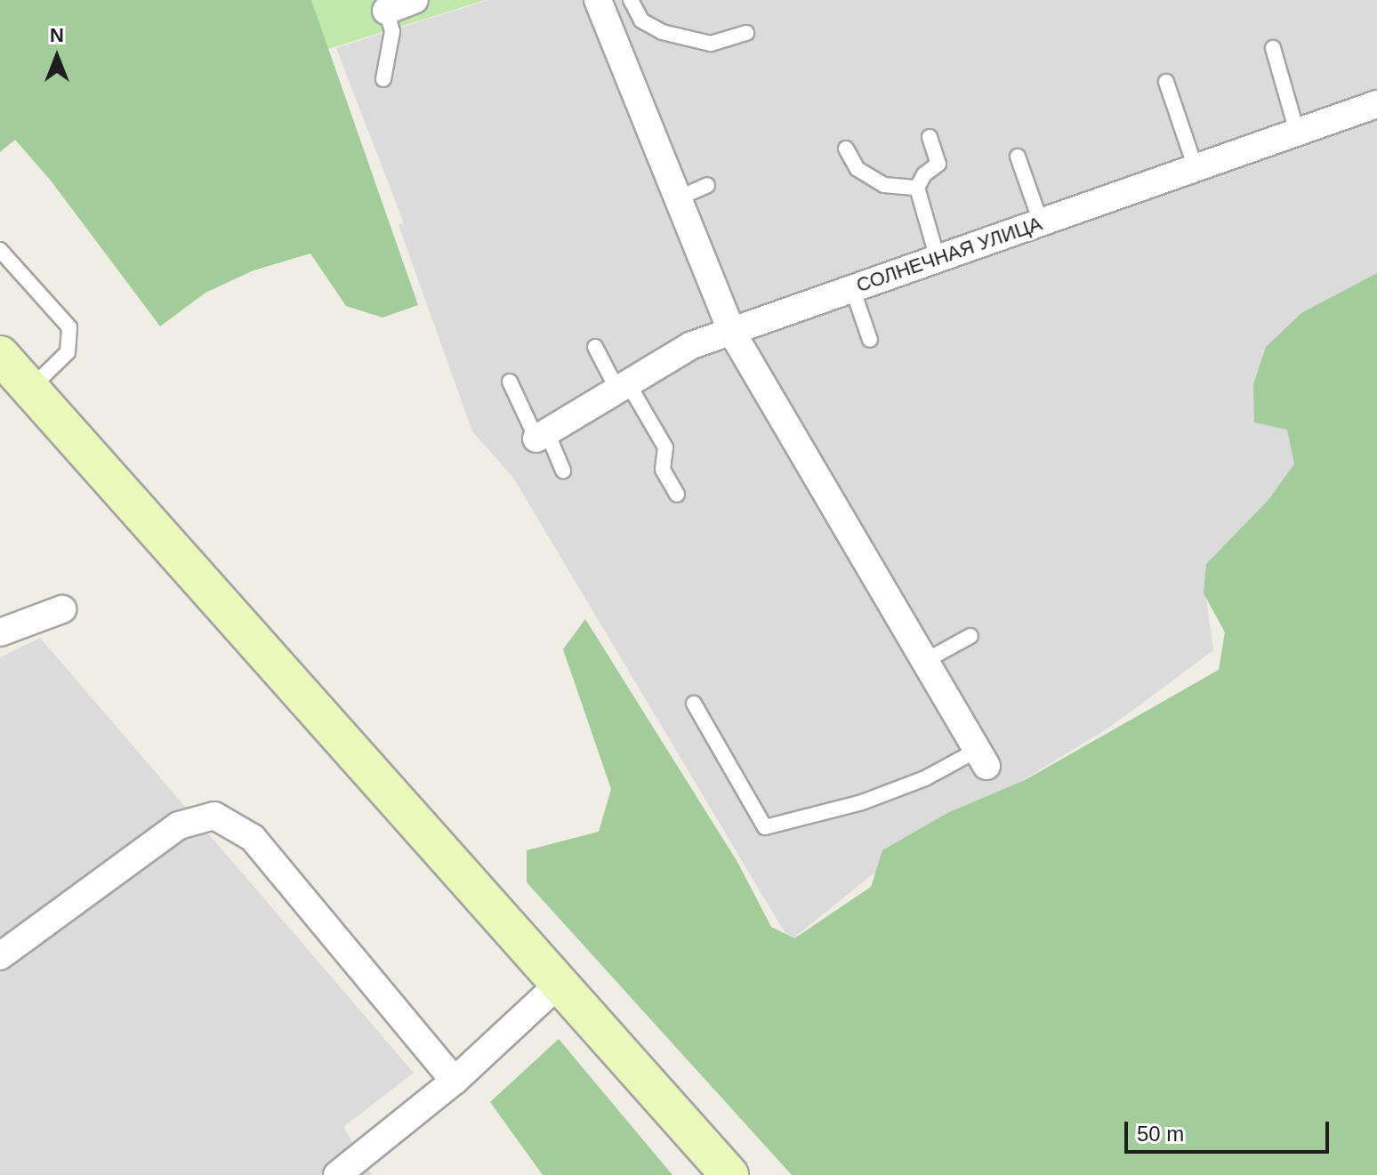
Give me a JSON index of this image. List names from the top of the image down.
{
  "streets": {
    "street": ["СОЛНЕЧНАЯ УЛИЦА"]
  },
  "scale_bar": "50 m",
  "north": "top"
}
